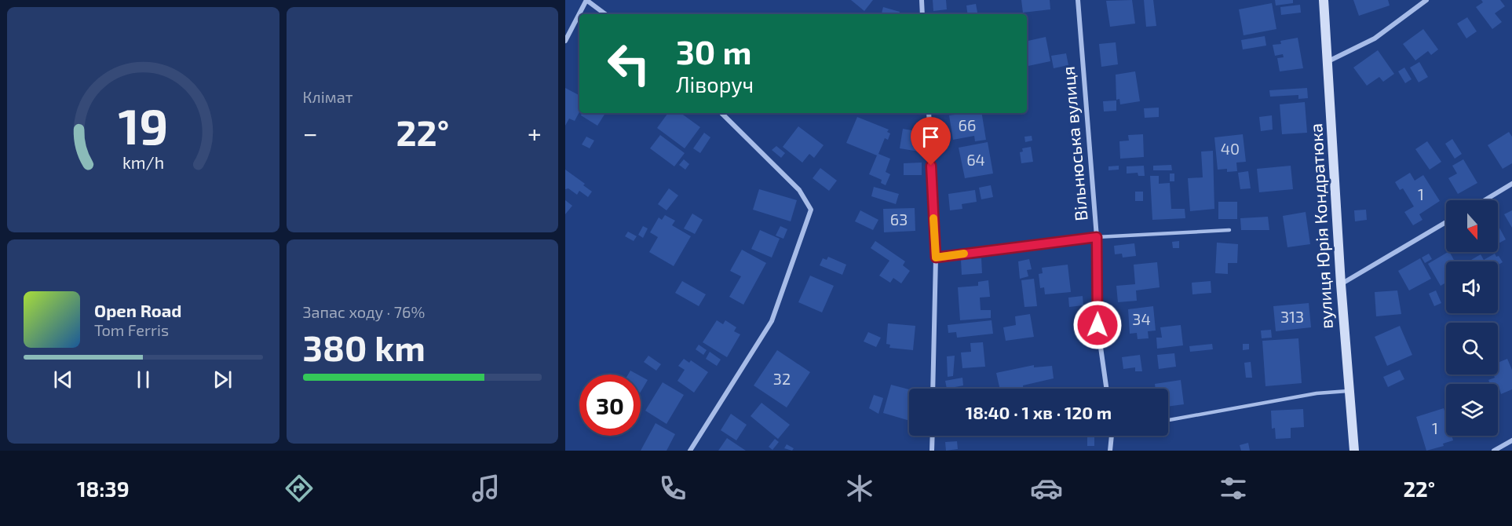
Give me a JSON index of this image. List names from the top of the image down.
{
  "streets": {
    "street": ["Вільнюська вулиця", "вулиця Юрія Кондратюка"]
  },
  "house_numbers": [
    "66",
    "40",
    "64",
    "1",
    "63",
    "313",
    "34",
    "32",
    "1"
  ],
  "north": "bottom",
  "page": {
    "tile": [
      "Клімат",
      ["Запас ходу · 76%", "380 km"]
    ],
    "turn": ["30 m", "Ліворуч"],
    "heat": ["−", "22°", "+"],
    "song": ["Open Road", "Tom Ferris"],
    "limit": "30",
    "trip": "18:40 · 1 хв · 120 m",
    "tabs": ["18:39", "22°"],
    "gauge": ["19", "km/h"]
  }
}
